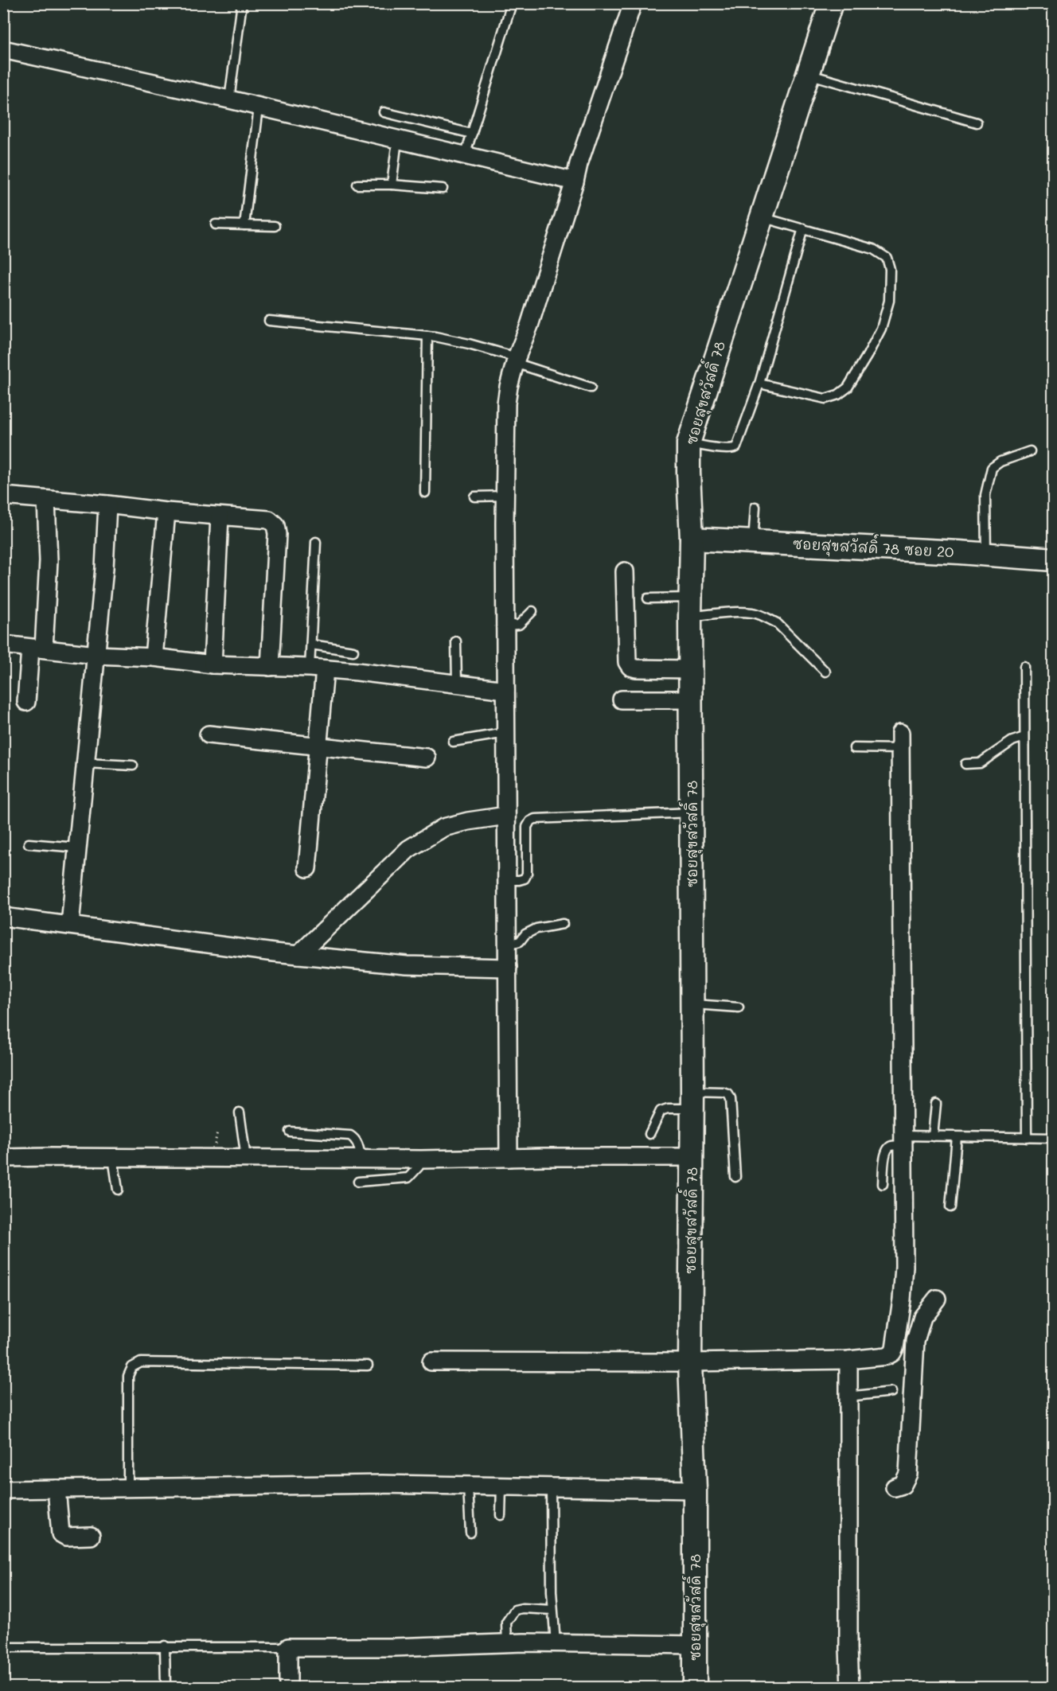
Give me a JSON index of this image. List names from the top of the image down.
{
  "streets": {
    "street": ["ซอยสุขสวัสดิ์ 78", "ซอยสุขสวัสดิ์ 78 ซอย 20"]
  },
  "crossings": [
    ["ซอยสุขสวัสดิ์ 78", "ซอยสุขสวัสดิ์ 78 ซอย 20"]
  ]
}
